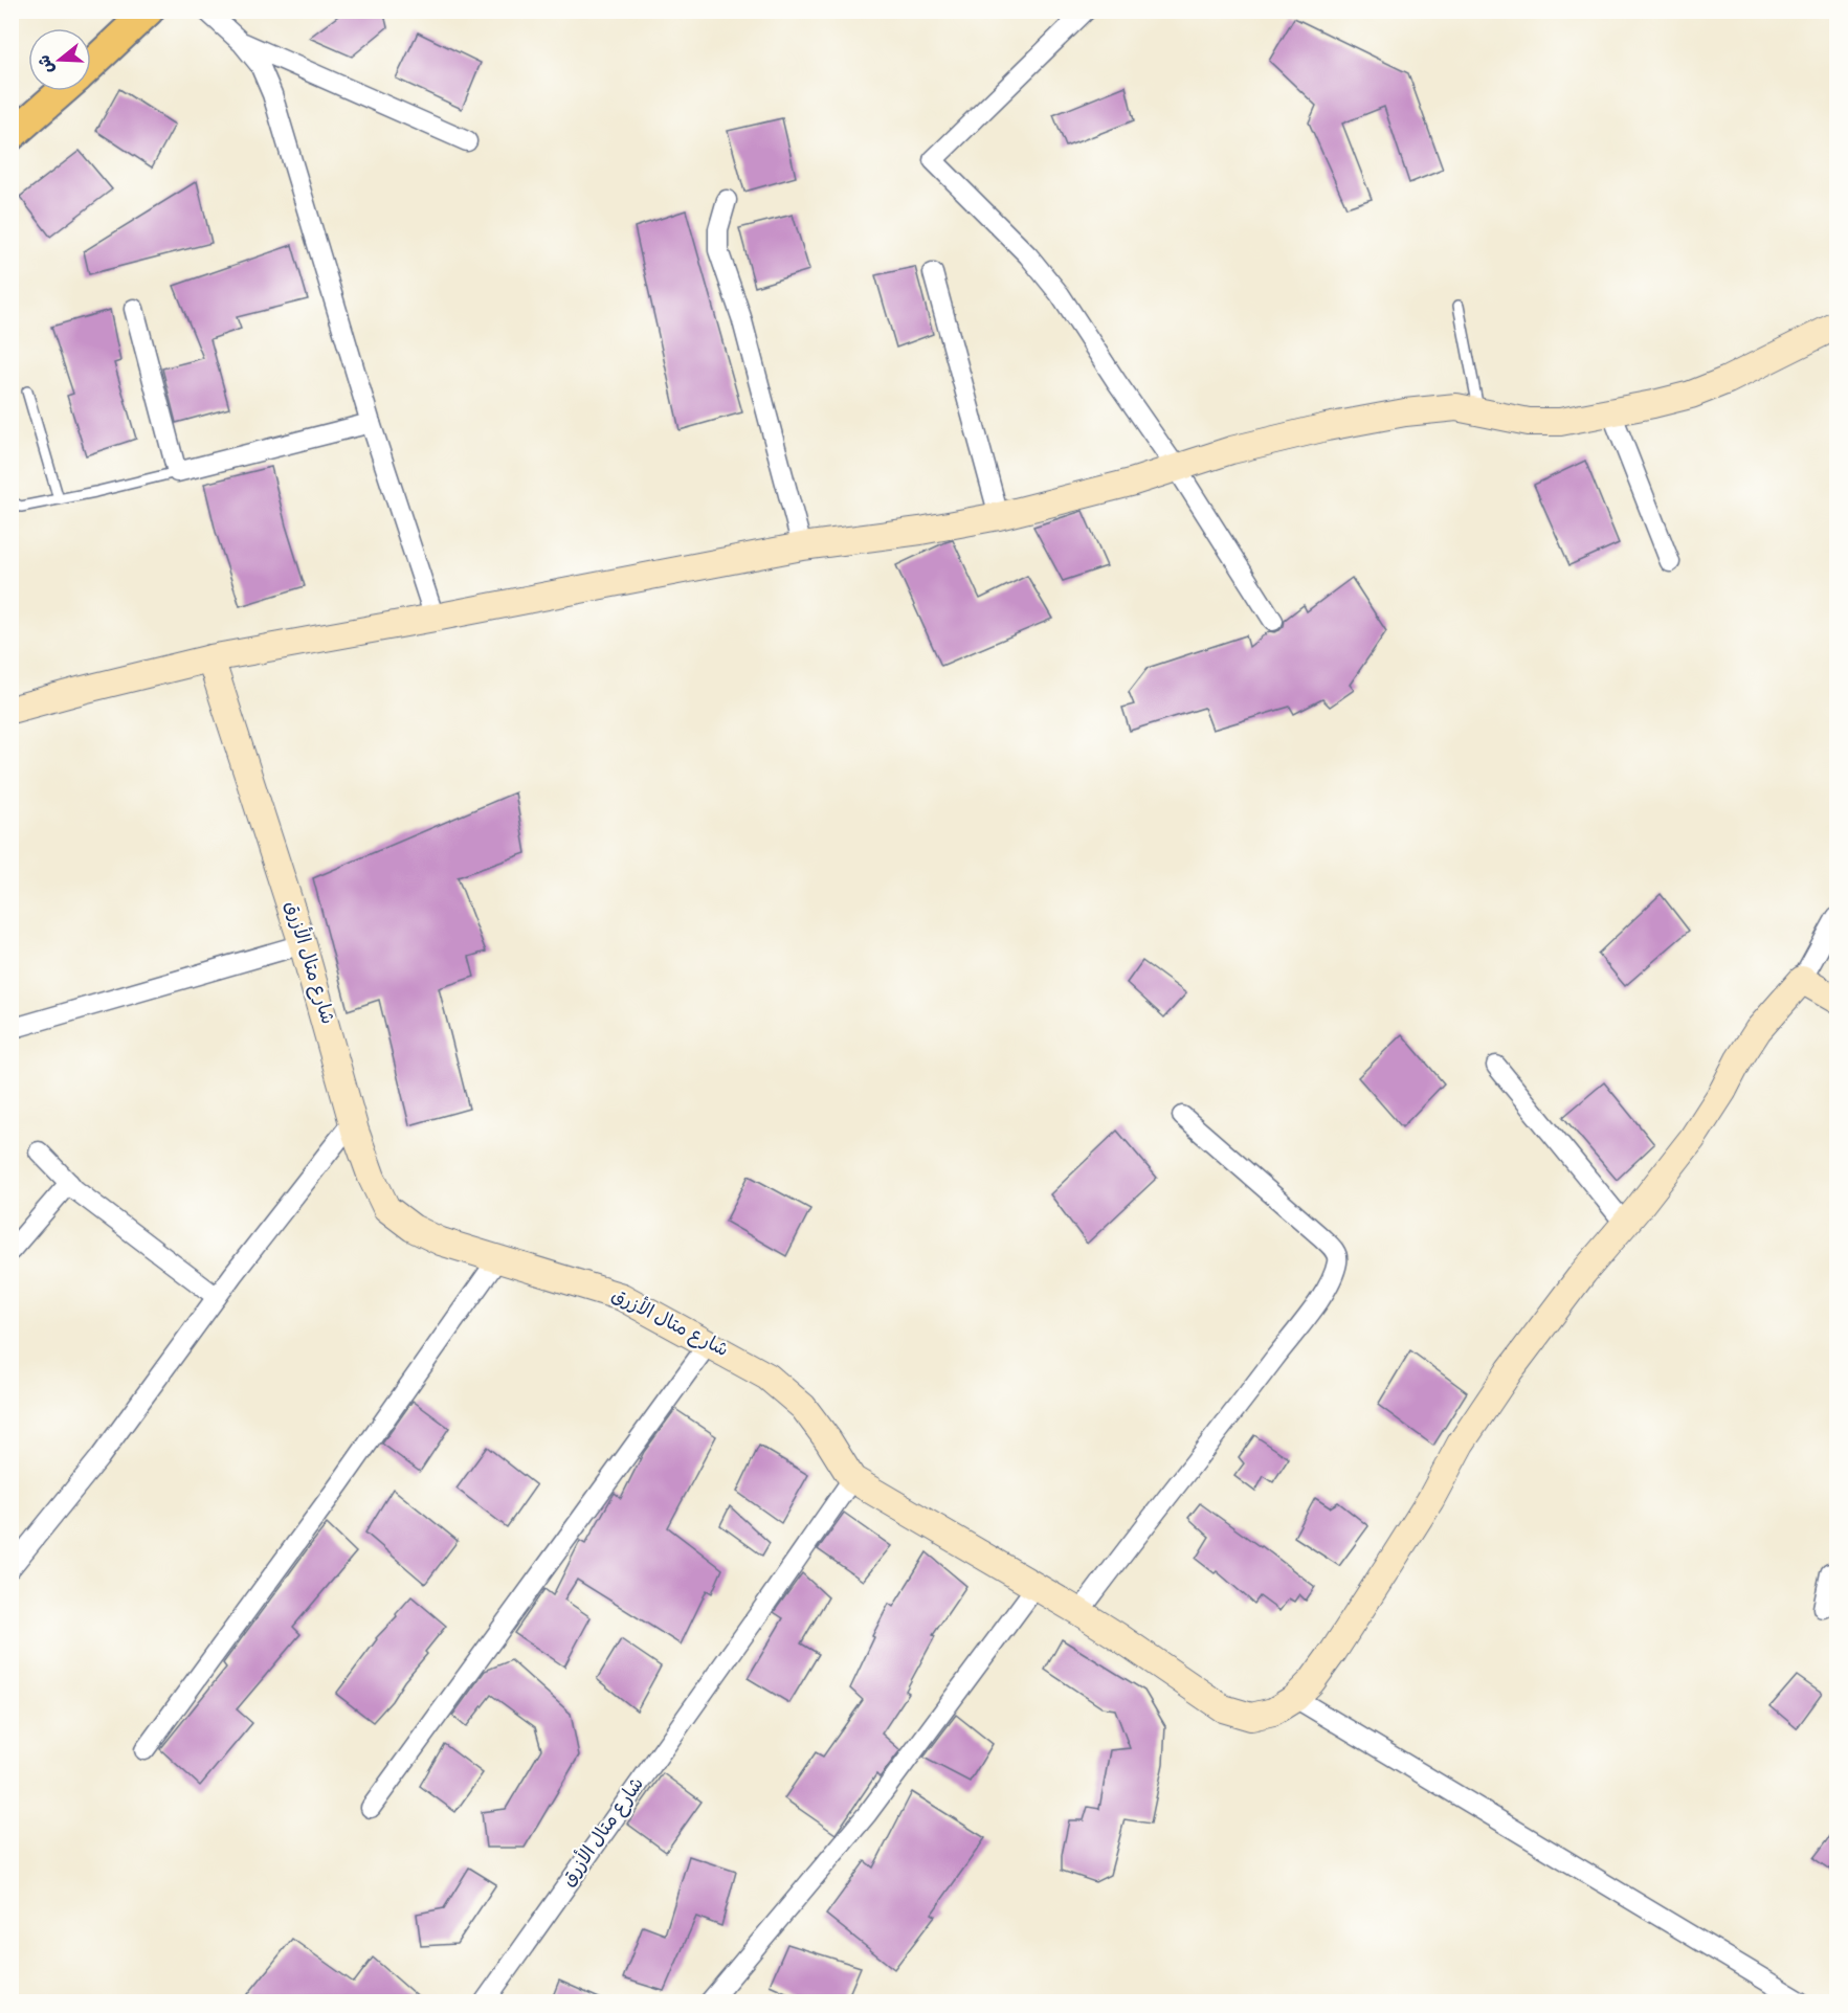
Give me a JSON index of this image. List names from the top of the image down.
{
  "streets": {
    "street": ["شارع متال الأزرق"]
  },
  "north": "left"
}
